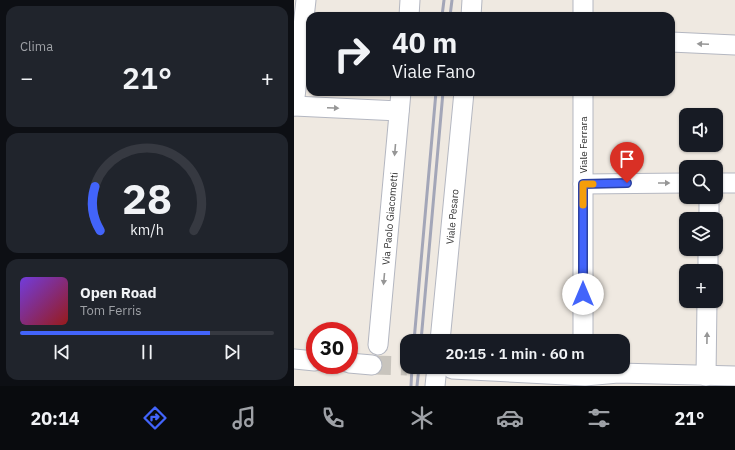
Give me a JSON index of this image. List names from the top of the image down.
{
  "streets": {
    "street": ["Viale Ferrara", "Viale Pesaro", "Via Paolo Giacometti"]
  },
  "one_way": ["Via Paolo Giacometti"],
  "page": {
    "tile": "Clima",
    "turn": ["40 m", "Viale Fano"],
    "heat": ["−", "21°", "+"],
    "map_buttons": "+",
    "song": ["Open Road", "Tom Ferris"],
    "limit": "30",
    "trip": "20:15 · 1 min · 60 m",
    "tabs": ["20:14", "21°"],
    "gauge": ["28", "km/h"]
  }
}
